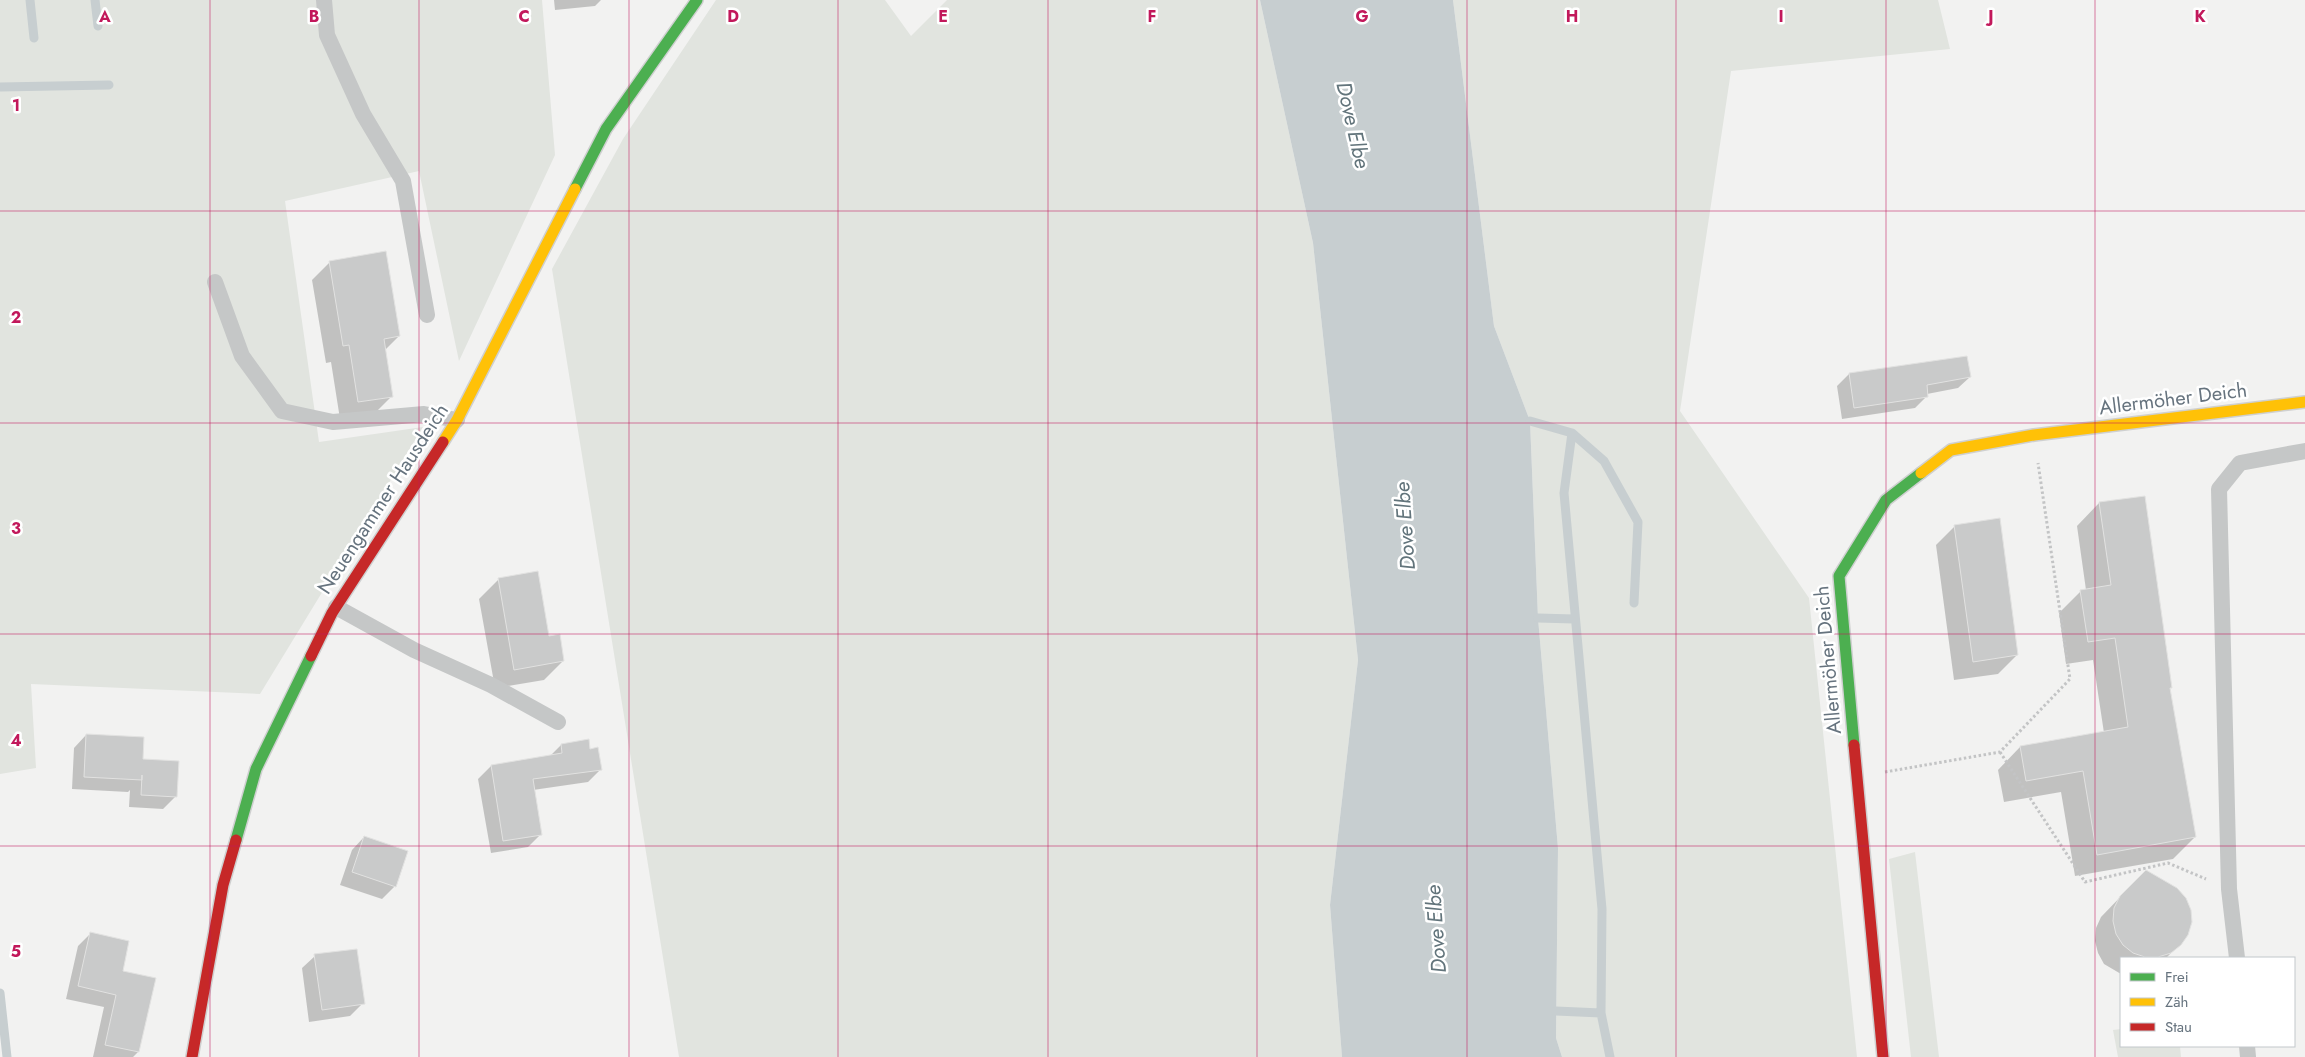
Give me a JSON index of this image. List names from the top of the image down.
{
  "streets": {
    "street": ["Allermöher Deich", "Neuengammer Hausdeich"]
  },
  "water": ["Dove Elbe"],
  "legend": ["Frei", "Zäh", "Stau"],
  "grid": {
    "columns": [
      "A",
      "B",
      "C",
      "D",
      "E",
      "F",
      "G",
      "H",
      "I",
      "J",
      "K"
    ],
    "rows": [
      "1",
      "2",
      "3",
      "4",
      "5"
    ]
  }
}
